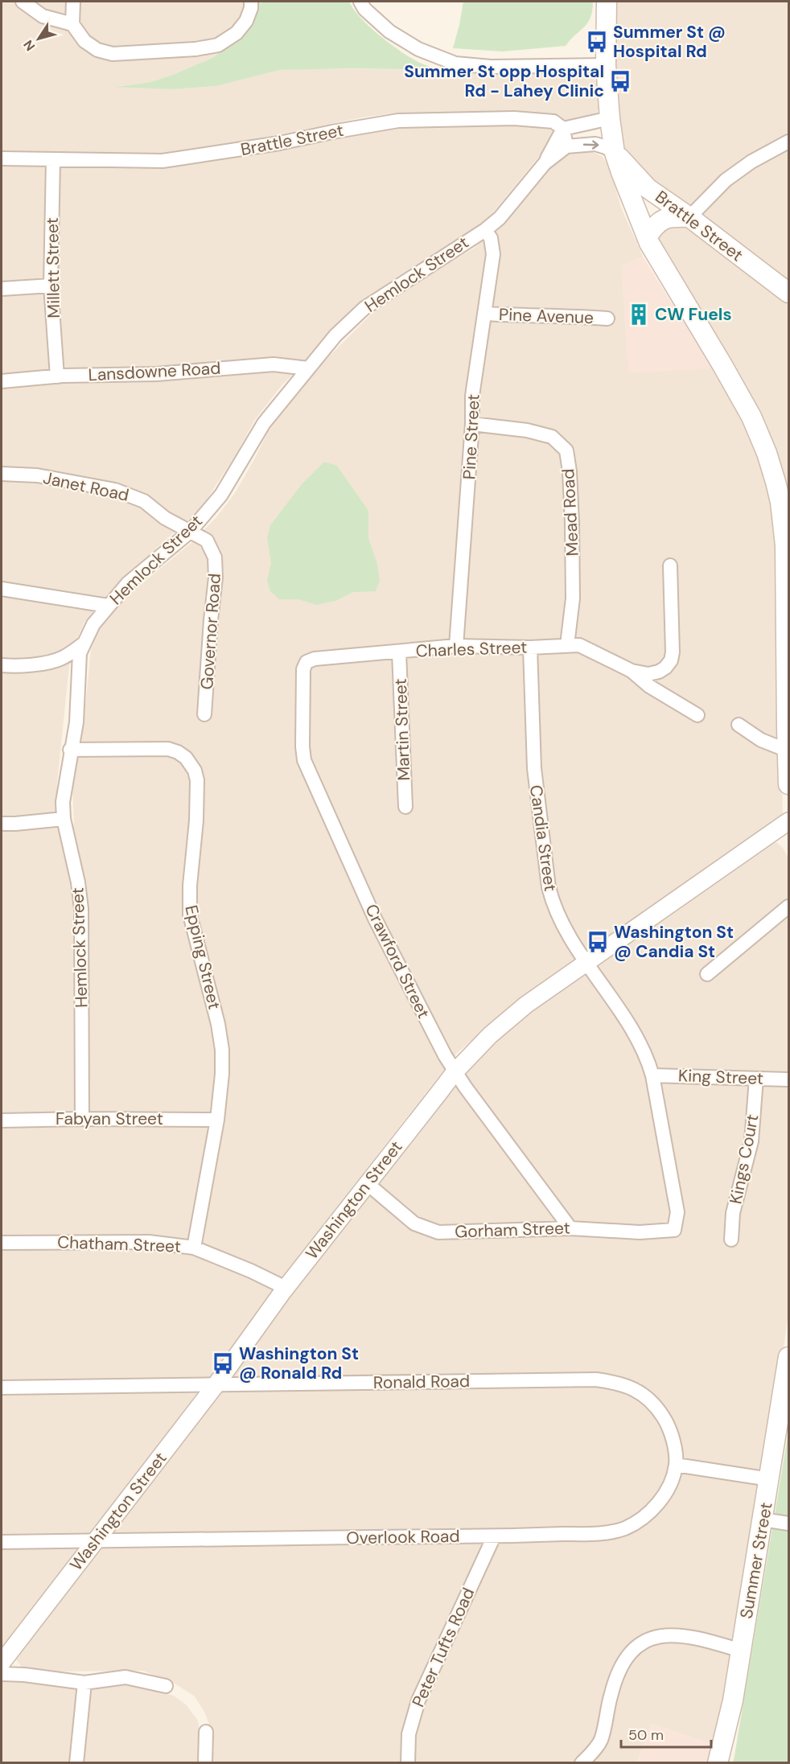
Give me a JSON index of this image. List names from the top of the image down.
{
  "streets": {
    "main road": ["Brattle Street", "Summer Street"],
    "street": [
      "Millett Street",
      "Hemlock Street",
      "Pine Avenue",
      "Lansdowne Road",
      "Pine Street",
      "Janet Road",
      "Mead Road",
      "Governor Road",
      "Charles Street",
      "Martin Street",
      "Candia Street",
      "Epping Street",
      "Crawford Street",
      "King Street",
      "Fabyan Street",
      "Kings Court",
      "Washington Street",
      "Gorham Street",
      "Chatham Street",
      "Ronald Road",
      "Overlook Road",
      "Peter Tufts Road"
    ]
  },
  "crossings": [
    ["Brattle Street", "Millett Street"],
    ["Brattle Street", "Hemlock Street"],
    ["Millett Street", "Lansdowne Road"],
    ["Hemlock Street", "Lansdowne Road"],
    ["Hemlock Street", "Pine Street"],
    ["Hemlock Street", "Janet Road"],
    ["Hemlock Street", "Governor Road"],
    ["Hemlock Street", "Epping Street"],
    ["Hemlock Street", "Fabyan Street"],
    ["Pine Avenue", "Pine Street"],
    ["Pine Street", "Mead Road"],
    ["Pine Street", "Charles Street"],
    ["Janet Road", "Governor Road"],
    ["Mead Road", "Charles Street"],
    ["Charles Street", "Martin Street"],
    ["Charles Street", "Candia Street"],
    ["Charles Street", "Crawford Street"],
    ["Candia Street", "King Street"],
    ["Candia Street", "Washington Street"],
    ["Candia Street", "Gorham Street"],
    ["Epping Street", "Fabyan Street"],
    ["Epping Street", "Chatham Street"],
    ["Crawford Street", "Washington Street"],
    ["Crawford Street", "Gorham Street"],
    ["King Street", "Kings Court"],
    ["Washington Street", "Gorham Street"],
    ["Washington Street", "Chatham Street"],
    ["Washington Street", "Ronald Road"],
    ["Washington Street", "Overlook Road"],
    ["Ronald Road", "Overlook Road"],
    ["Overlook Road", "Peter Tufts Road"]
  ],
  "places": {
    "bus stop": [
      "Summer St @ Hospital Rd",
      "Summer St opp Hospital Rd - Lahey Clinic",
      "Washington St @ Candia St",
      "Washington St @ Ronald Rd"
    ],
    "building": ["CW Fuels"]
  },
  "scale_bar": "50 m",
  "north": "bottom left"
}
